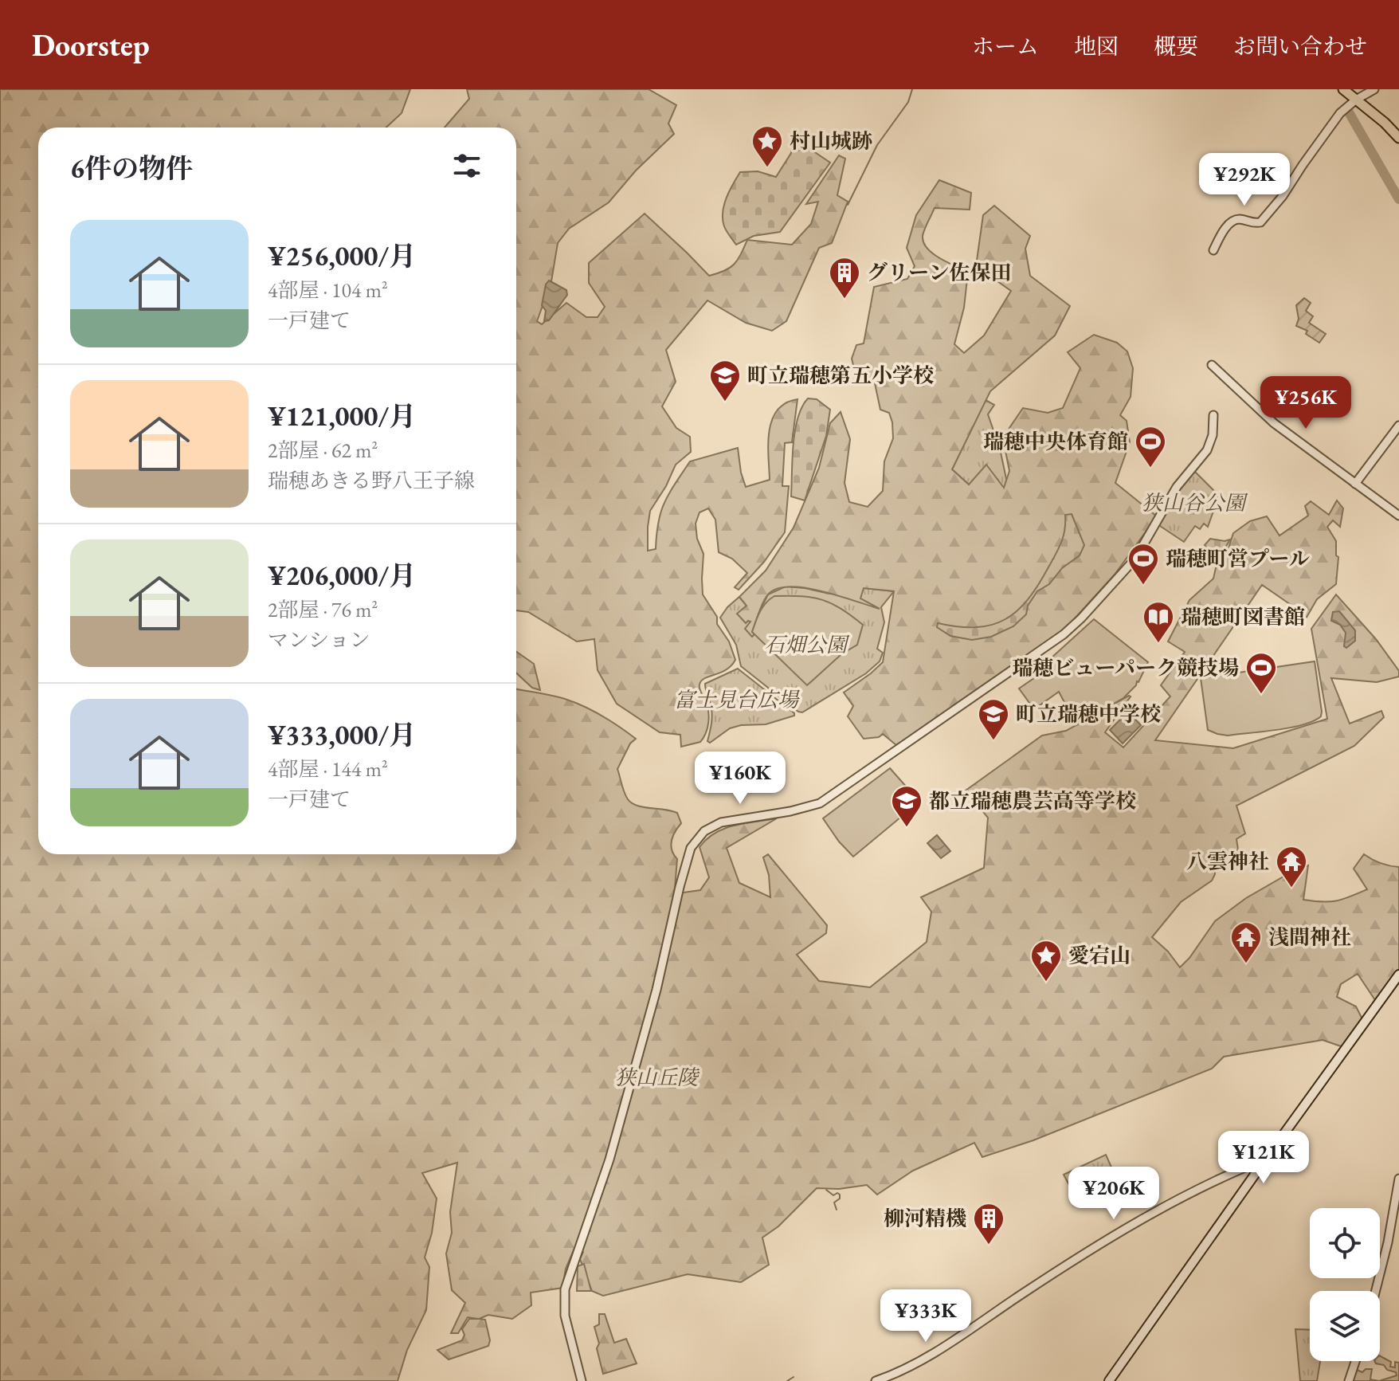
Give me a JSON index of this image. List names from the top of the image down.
{
  "parks": [
    "狭山谷公園",
    "石畑公園",
    "富士見台広場",
    "狭山丘陵"
  ],
  "places": {
    "place": ["村山城跡", "愛宕山"],
    "building": ["グリーン佐保田", "柳河精機"],
    "school or university": ["町立瑞穂第五小学校", "町立瑞穂中学校", "都立瑞穂農芸高等学校"],
    "sports": ["瑞穂中央体育館", "瑞穂町営プール", "瑞穂ビューパーク競技場"],
    "library": ["瑞穂町図書館"],
    "temple": ["八雲神社", "浅間神社"]
  },
  "page": {
    "header": "Doorstep",
    "nav": [
      "ホーム",
      "地図",
      "概要",
      "お問い合わせ"
    ],
    "heading": "6件の物件",
    "price": [
      "¥292K",
      "¥256K",
      "¥160K",
      "¥121K",
      "¥206K",
      "¥333K"
    ],
    "list": [
      {
        "name": "¥256,000/月",
        "note": "4部屋 · 104 m² · 一戸建て"
      },
      {
        "name": "¥121,000/月",
        "note": "2部屋 · 62 m² · 瑞穂あきる野八王子線"
      },
      {
        "name": "¥206,000/月",
        "note": "2部屋 · 76 m² · マンション"
      },
      {
        "name": "¥333,000/月",
        "note": "4部屋 · 144 m² · 一戸建て"
      }
    ]
  }
}
